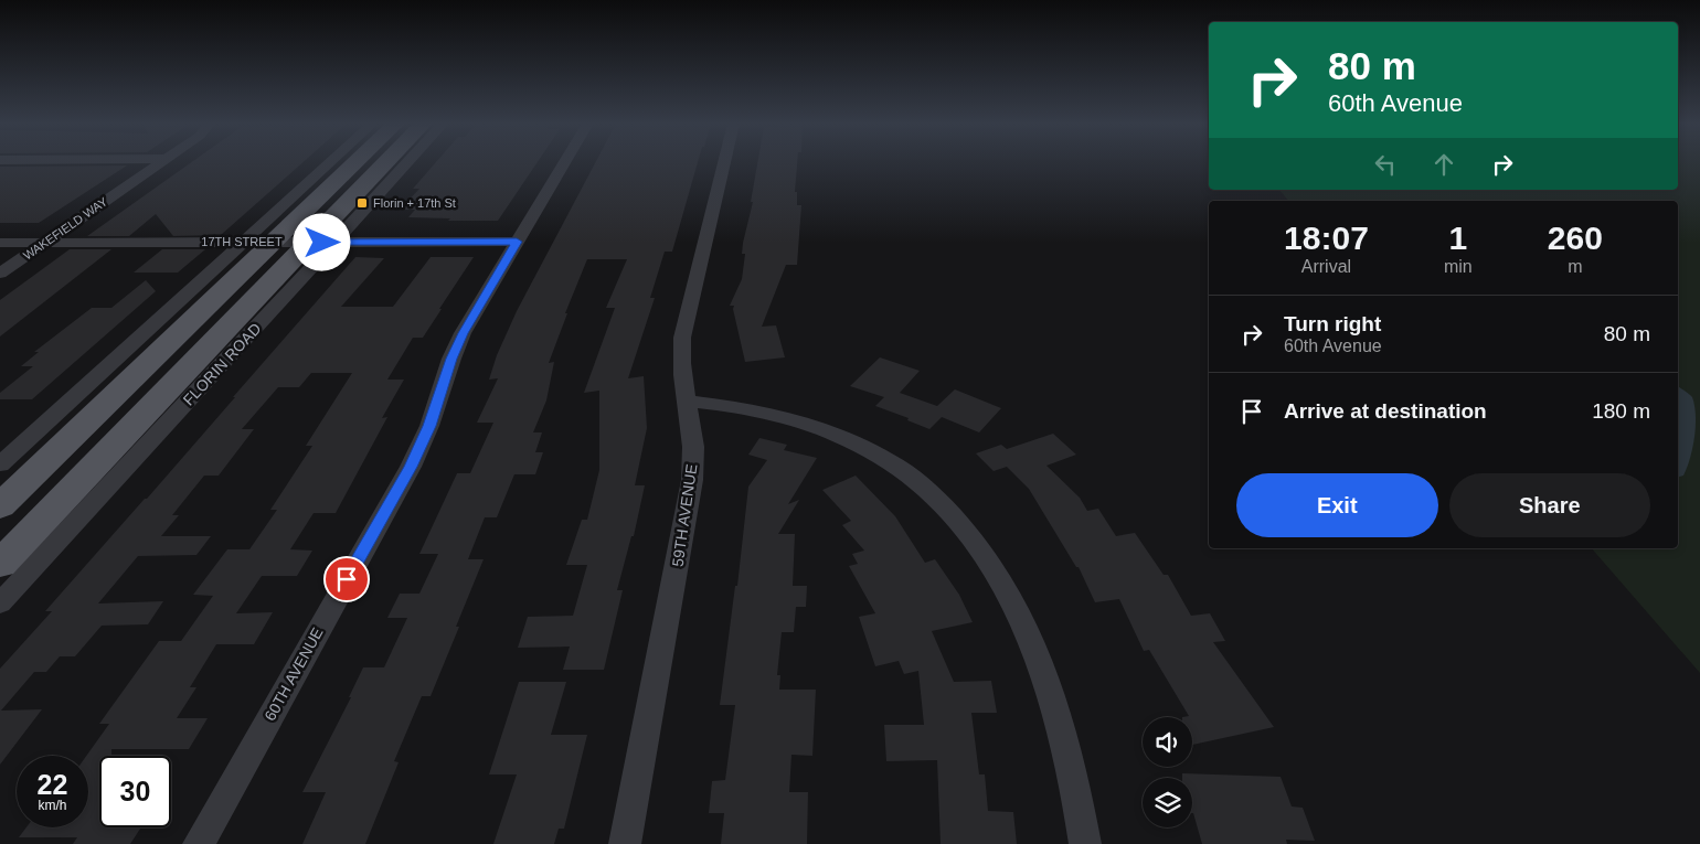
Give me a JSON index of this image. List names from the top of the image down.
{
  "streets": {
    "main road": ["FLORIN ROAD"],
    "street": [
      "WAKEFIELD WAY",
      "17TH STREET",
      "59TH AVENUE",
      "60TH AVENUE"
    ]
  },
  "crossings": [
    ["WAKEFIELD WAY", "17TH STREET"],
    ["17TH STREET", "FLORIN ROAD"],
    ["17TH STREET", "60TH AVENUE"]
  ],
  "places": {
    "transit": ["Florin + 17th St"]
  },
  "page": {
    "turn": ["80 m", "60th Avenue"],
    "eta": [
      "18:07",
      "Arrival",
      "1",
      "min",
      "260",
      "m"
    ],
    "list": [
      {
        "name": "Turn right",
        "note": "60th Avenue",
        "value": "80 m"
      },
      {
        "name": "Arrive at destination",
        "value": "180 m"
      }
    ],
    "buttons": ["Exit", "Share"],
    "speed": "22 km/h",
    "limit": "30"
  }
}
